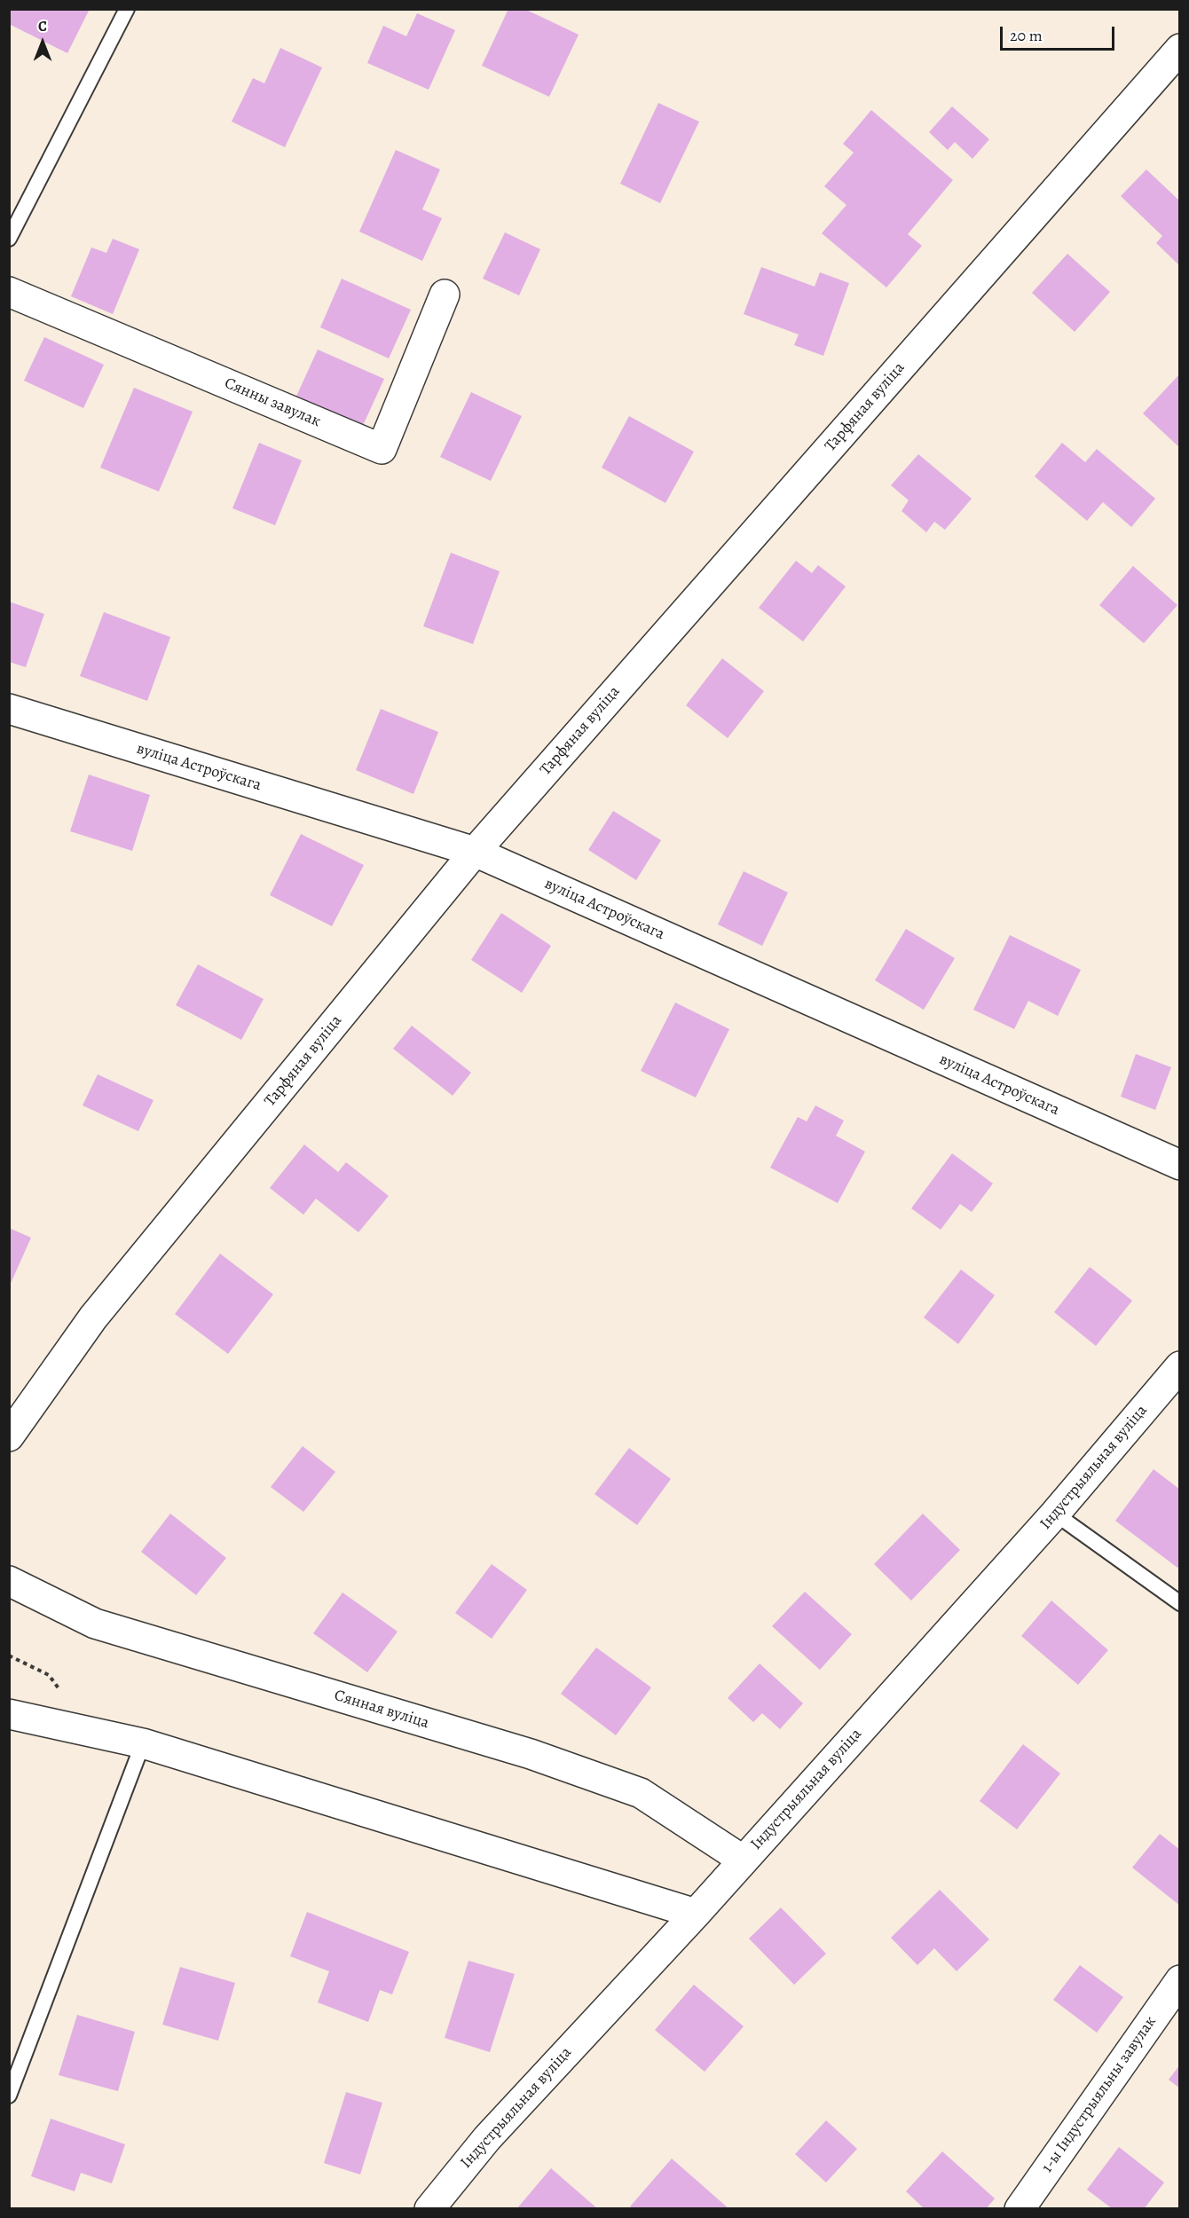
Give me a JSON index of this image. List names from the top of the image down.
{
  "streets": {
    "street": [
      "Сянны завулак",
      "Тарфяная вуліца",
      "вуліца Астроўскага",
      "Індустрыяльная вуліца",
      "Сянная вуліца",
      "1-ы Індустрыяльны завулак"
    ]
  },
  "crossings": [
    ["Тарфяная вуліца", "вуліца Астроўскага"],
    ["Індустрыяльная вуліца", "Сянная вуліца"]
  ],
  "scale_bar": "20 m",
  "north": "top"
}
